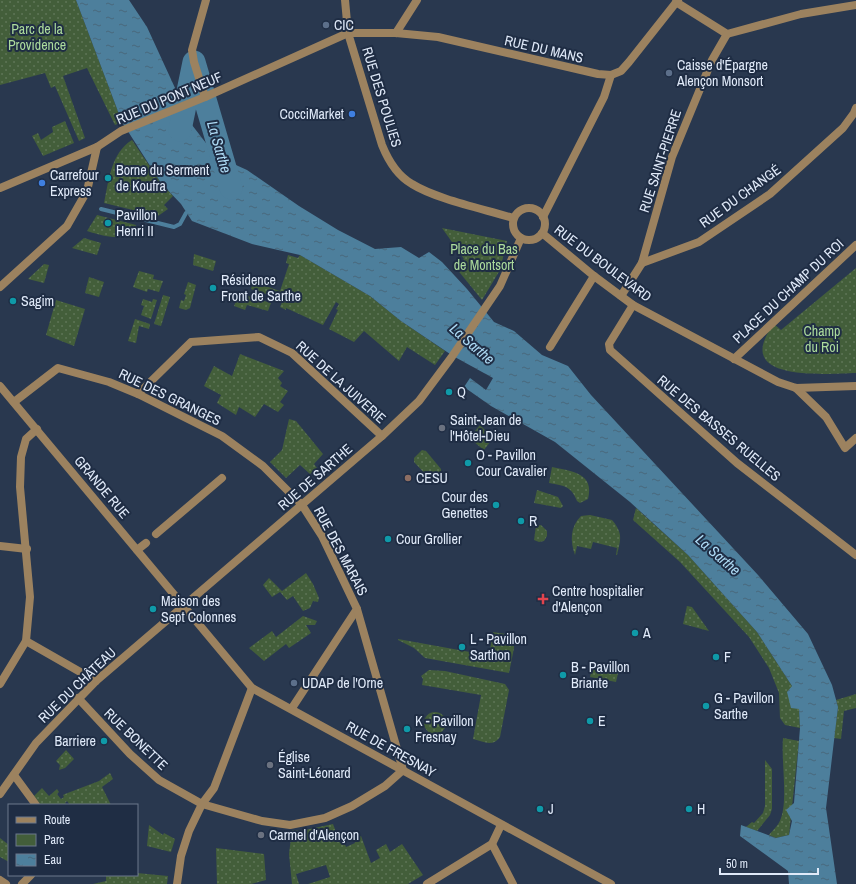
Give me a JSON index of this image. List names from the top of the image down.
{
  "streets": {
    "street": [
      "RUE DU MANS",
      "RUE DES POULIES",
      "RUE DU PONT NEUF",
      "RUE SAINT-PIERRE",
      "RUE DU CHANGÉ",
      "RUE DU BOULEVARD",
      "PLACE DU CHAMP DU ROI",
      "RUE DE LA JUIVERIE",
      "RUE DES GRANGES",
      "RUE DES BASSES RUELLES",
      "RUE DE SARTHE",
      "GRANDE RUE",
      "RUE DES MARAIS",
      "RUE DU CHÂTEAU",
      "RUE BONETTE",
      "RUE DE FRESNAY"
    ]
  },
  "crossings": [
    ["RUE DU MANS", "RUE DES POULIES"],
    ["RUE DU MANS", "RUE DU PONT NEUF"],
    ["RUE DES POULIES", "RUE DU PONT NEUF"],
    ["RUE DES POULIES", "RUE DU BOULEVARD"],
    ["RUE DES POULIES", "RUE DE SARTHE"],
    ["RUE SAINT-PIERRE", "RUE DU CHANGÉ"],
    ["RUE SAINT-PIERRE", "RUE DU BOULEVARD"],
    ["RUE DU BOULEVARD", "PLACE DU CHAMP DU ROI"],
    ["RUE DU BOULEVARD", "RUE DES BASSES RUELLES"],
    ["RUE DU BOULEVARD", "RUE DE SARTHE"],
    ["RUE DE LA JUIVERIE", "RUE DES GRANGES"],
    ["RUE DE LA JUIVERIE", "RUE DE SARTHE"],
    ["RUE DES GRANGES", "RUE DE SARTHE"],
    ["RUE DES GRANGES", "GRANDE RUE"],
    ["RUE DES GRANGES", "RUE DES MARAIS"],
    ["RUE DE SARTHE", "GRANDE RUE"],
    ["RUE DE SARTHE", "RUE DES MARAIS"],
    ["RUE DE SARTHE", "RUE DU CHÂTEAU"],
    ["RUE DE SARTHE", "RUE DE FRESNAY"],
    ["GRANDE RUE", "RUE DU CHÂTEAU"],
    ["GRANDE RUE", "RUE DE FRESNAY"],
    ["RUE DES MARAIS", "RUE DE FRESNAY"],
    ["RUE DU CHÂTEAU", "RUE BONETTE"],
    ["RUE DU CHÂTEAU", "RUE DE FRESNAY"],
    ["RUE BONETTE", "RUE DE FRESNAY"]
  ],
  "water": ["La Sarthe"],
  "parks": ["Parc de la Providence", "Place du Bas de Montsort", "Champ du Roi"],
  "places": {
    "other": [
      "CIC",
      "Caisse d'Épargne Alençon Monsort",
      "CocciMarket",
      "Borne du Serment de Koufra",
      "Carrefour Express",
      "Pavillon Henri II",
      "Résidence Front de Sarthe",
      "Sagim",
      "Q",
      "Saint-Jean de l'Hôtel-Dieu",
      "O - Pavillon Cour Cavalier",
      "CESU",
      "Cour des Genettes",
      "R",
      "Cour Grollier",
      "Maison des Sept Colonnes",
      "A",
      "L - Pavillon Sarthon",
      "F",
      "B - Pavillon Briante",
      "UDAP de l'Orne",
      "G - Pavillon Sarthe",
      "E",
      "K - Pavillon Fresnay",
      "Barriere",
      "Église Saint-Léonard",
      "J",
      "H",
      "Carmel d'Alençon"
    ],
    "health": ["Centre hospitalier d'Alençon"]
  },
  "legend": ["Route", "Parc", "Eau"],
  "scale_bar": "50 m"
}
